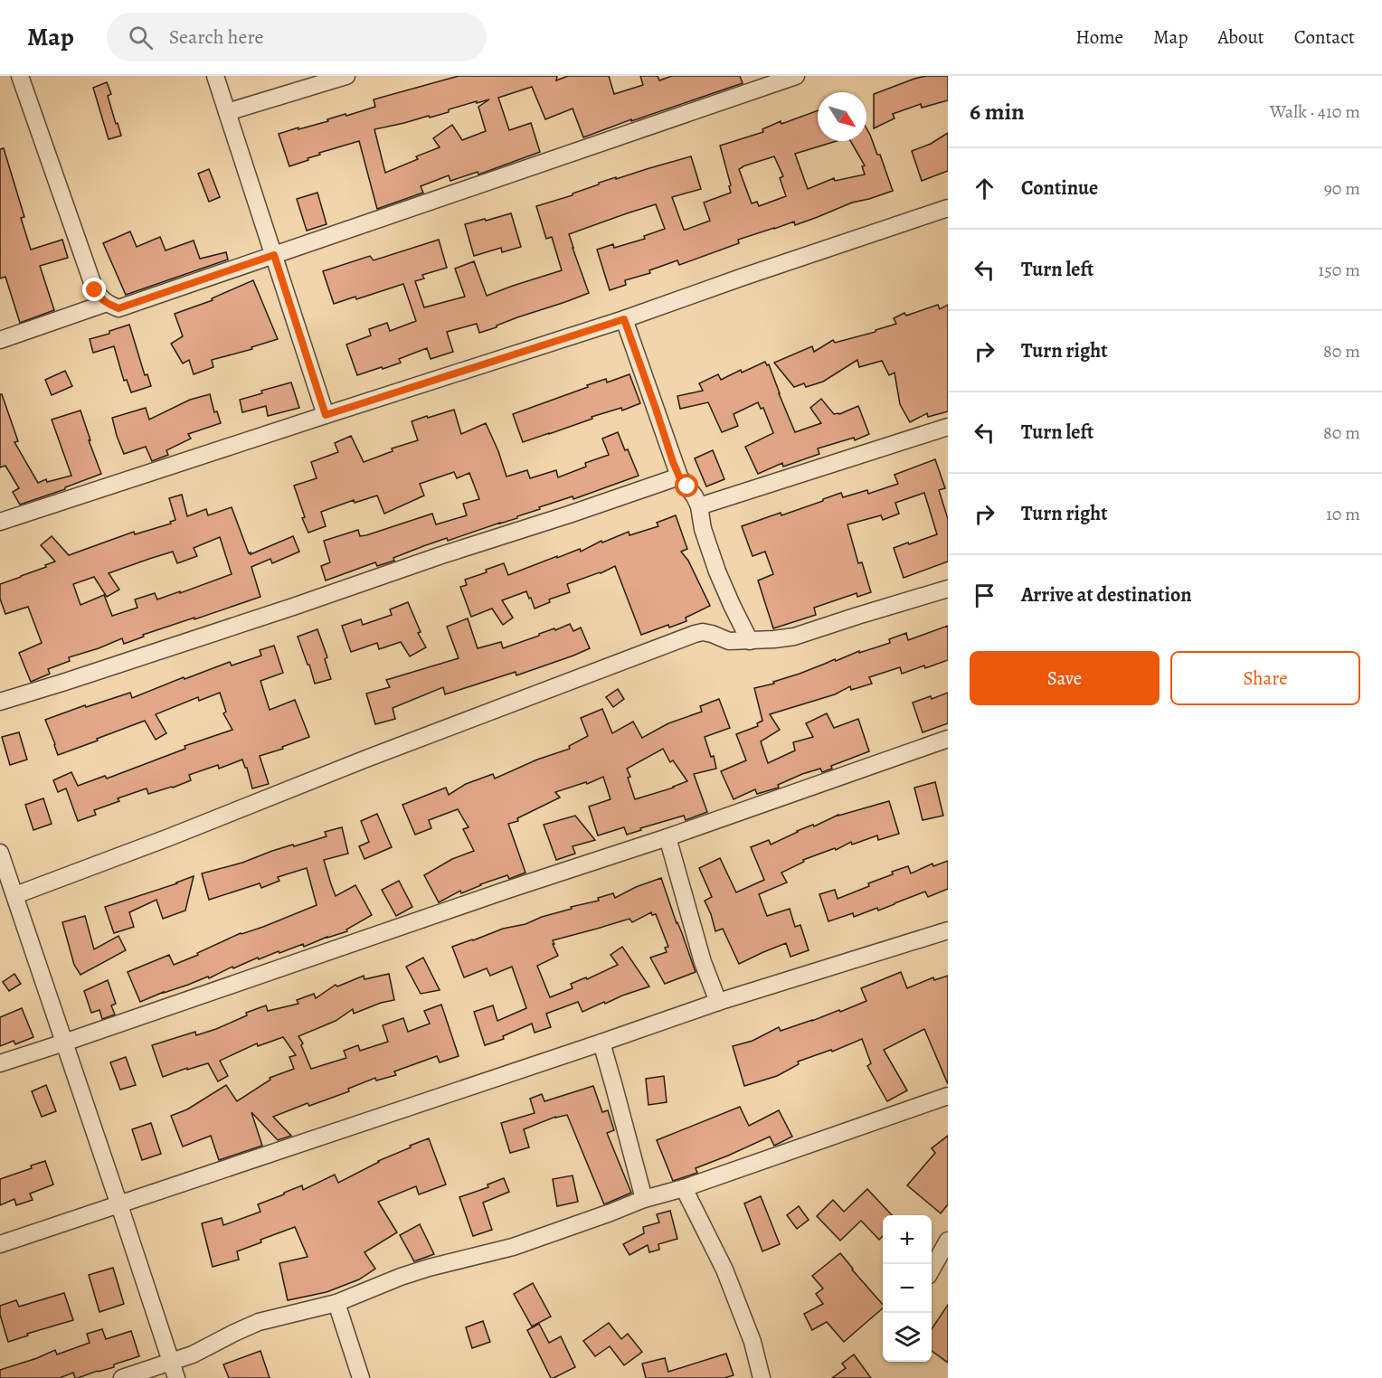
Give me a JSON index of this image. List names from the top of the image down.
{
  "north": "bottom right",
  "page": {
    "header": "Map",
    "search": "Search here",
    "nav": [
      "Home",
      "Map",
      "About",
      "Contact"
    ],
    "heading": ["6 min", "Walk · 410 m"],
    "list": [
      ["Continue", "90 m"],
      ["Turn left", "150 m"],
      ["Turn right", "80 m"],
      ["Turn left", "80 m"],
      ["Turn right", "10 m"],
      "Arrive at destination"
    ],
    "buttons": ["Save", "Share"],
    "map_buttons": ["+", "−"]
  }
}
